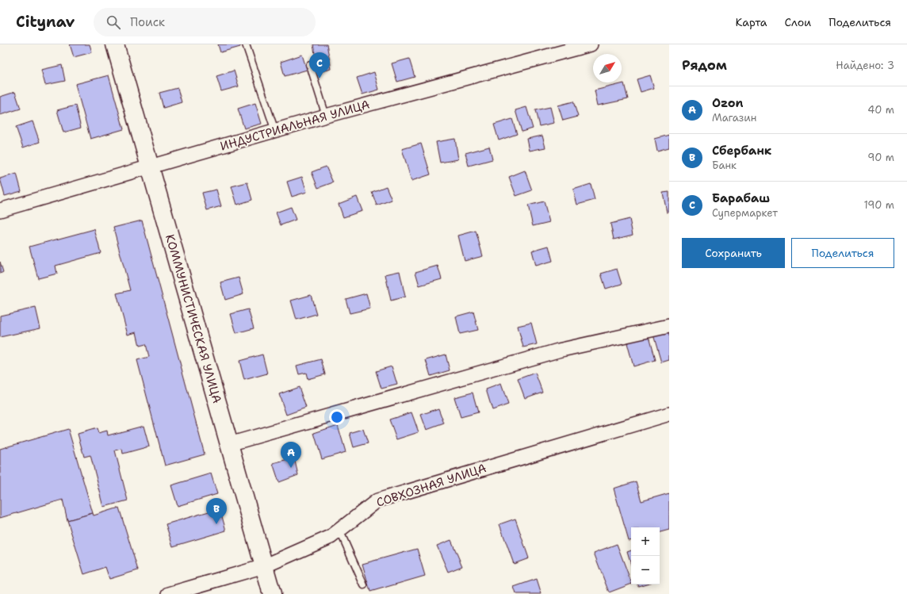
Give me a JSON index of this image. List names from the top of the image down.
{
  "streets": {
    "street": ["ИНДУСТРИАЛЬНАЯ УЛИЦА", "КОММУНИСТИЧЕСКАЯ УЛИЦА", "СОВХОЗНАЯ УЛИЦА"]
  },
  "crossings": [
    ["ИНДУСТРИАЛЬНАЯ УЛИЦА", "КОММУНИСТИЧЕСКАЯ УЛИЦА"],
    ["КОММУНИСТИЧЕСКАЯ УЛИЦА", "СОВХОЗНАЯ УЛИЦА"]
  ],
  "north": "top right",
  "page": {
    "header": "Citynav",
    "search": "Поиск",
    "nav": ["Карта", "Слои", "Поделиться"],
    "heading": ["Рядом", "Найдено: 3"],
    "pins": ["C", "A", "B"],
    "list": [
      {
        "mark": "A",
        "name": "Ozon",
        "note": "Магазин",
        "value": "40 m"
      },
      {
        "mark": "B",
        "name": "Сбербанк",
        "note": "Банк",
        "value": "90 m"
      },
      {
        "mark": "C",
        "name": "Барабаш",
        "note": "Супермаркет",
        "value": "190 m"
      }
    ],
    "buttons": ["Сохранить", "Поделиться"],
    "map_buttons": ["+", "−"]
  }
}
